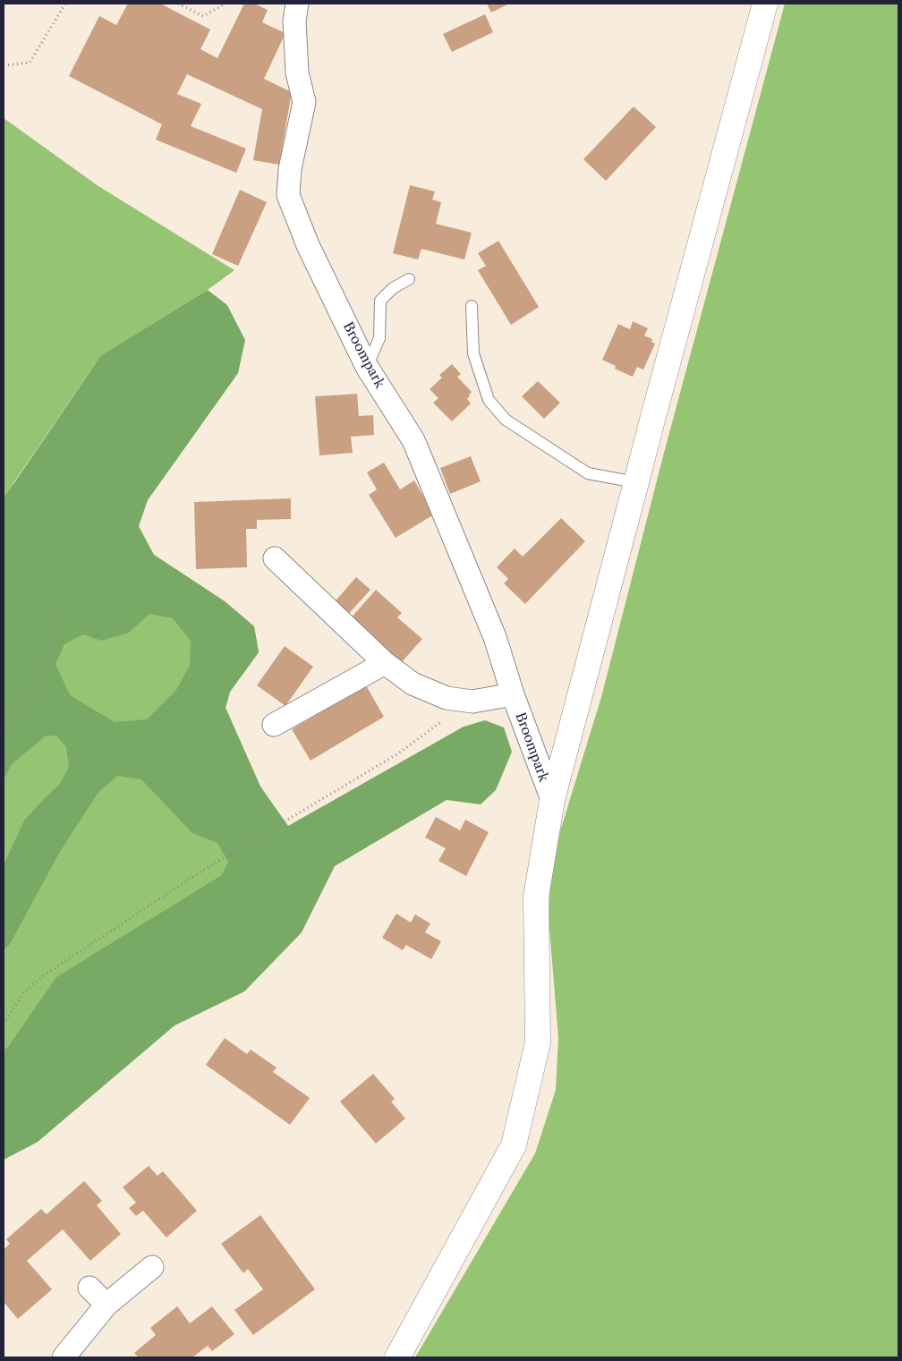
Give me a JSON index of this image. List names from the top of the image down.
{
  "streets": {
    "street": ["Broompark"]
  }
}
